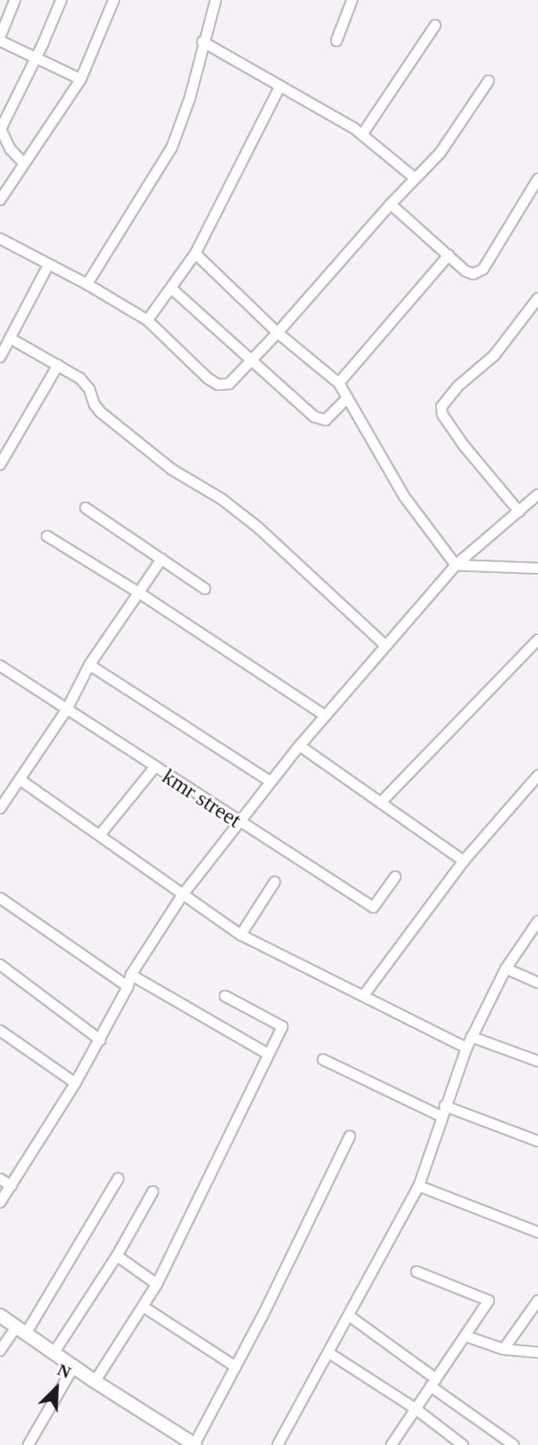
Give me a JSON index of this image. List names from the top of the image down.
{
  "streets": {
    "street": ["kmr street"]
  },
  "north": "top right"
}
